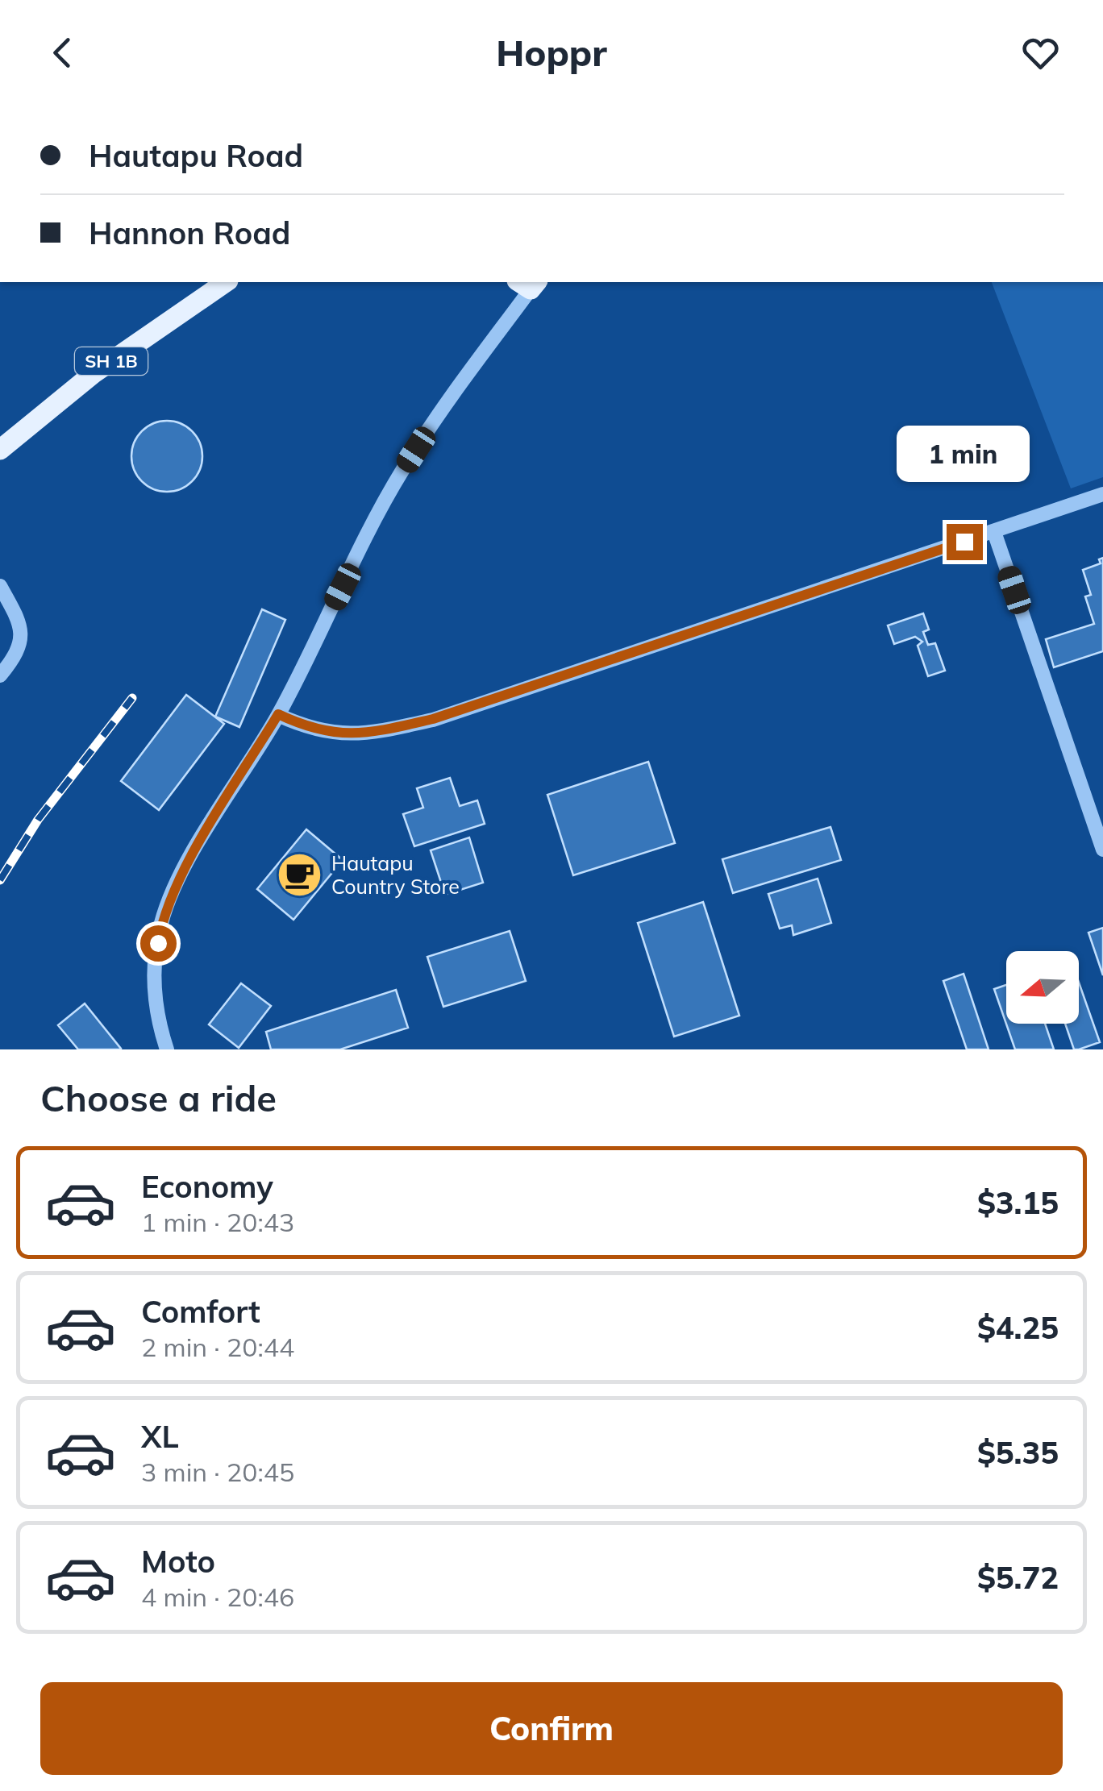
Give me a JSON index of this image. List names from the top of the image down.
{
  "streets": {
    "main road": ["SH 1B"]
  },
  "places": {
    "cafe": ["Hautapu Country Store"]
  },
  "north": "left",
  "page": {
    "header": "Hoppr",
    "banner": ["Hautapu Road", "Hannon Road"],
    "bubble": "1 min",
    "heading": "Choose a ride",
    "list": [
      {
        "name": "Economy",
        "note": "1 min · 20:43",
        "value": "$3.15"
      },
      {
        "name": "Comfort",
        "note": "2 min · 20:44",
        "value": "$4.25"
      },
      {
        "name": "XL",
        "note": "3 min · 20:45",
        "value": "$5.35"
      },
      {
        "name": "Moto",
        "note": "4 min · 20:46",
        "value": "$5.72"
      }
    ],
    "buttons": "Confirm"
  }
}
